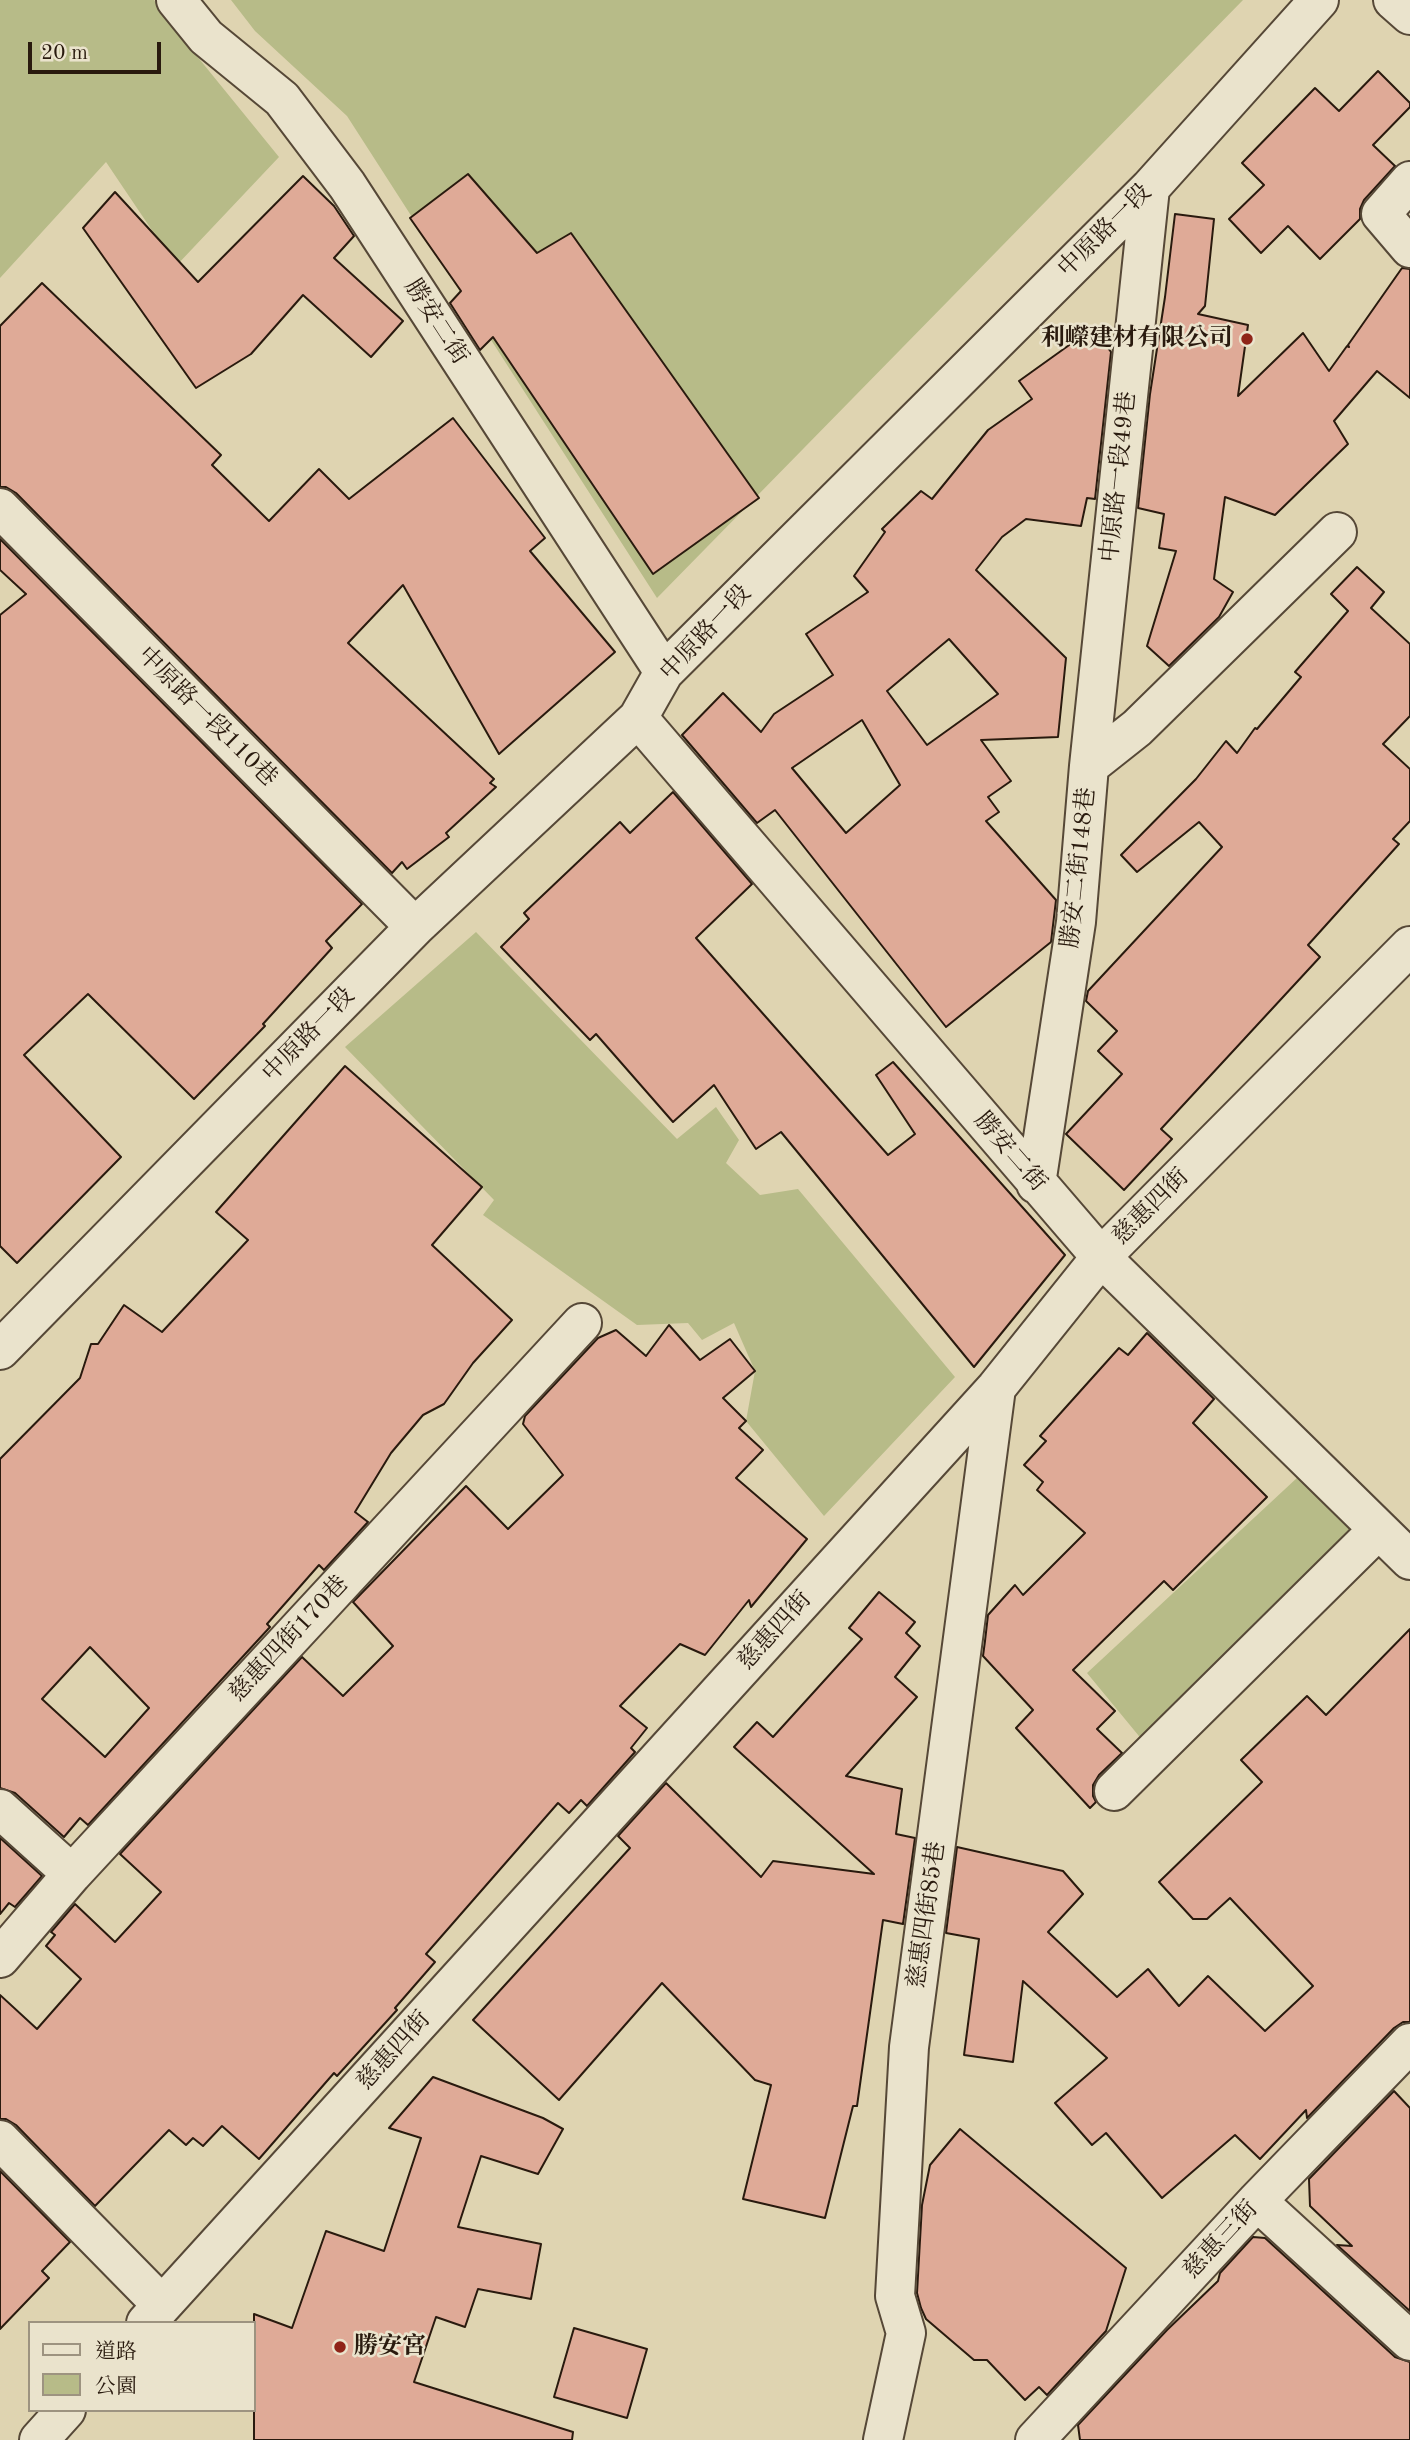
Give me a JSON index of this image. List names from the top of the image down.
{
  "streets": {
    "street": [
      "中原路一段",
      "勝安二街",
      "中原路一段49巷",
      "中原路一段110巷",
      "勝安二街148巷",
      "慈惠四街",
      "慈惠四街170巷",
      "慈惠四街85巷",
      "慈惠三街"
    ]
  },
  "crossings": [
    ["中原路一段", "勝安二街"],
    ["中原路一段", "中原路一段49巷"],
    ["中原路一段", "中原路一段110巷"],
    ["勝安二街", "勝安二街148巷"],
    ["勝安二街", "慈惠四街"],
    ["中原路一段49巷", "勝安二街148巷"],
    ["慈惠四街", "慈惠四街85巷"]
  ],
  "places": ["利嶸建材有限公司", "勝安宮"],
  "legend": ["道路", "公園"],
  "scale_bar": "20 m"
}
